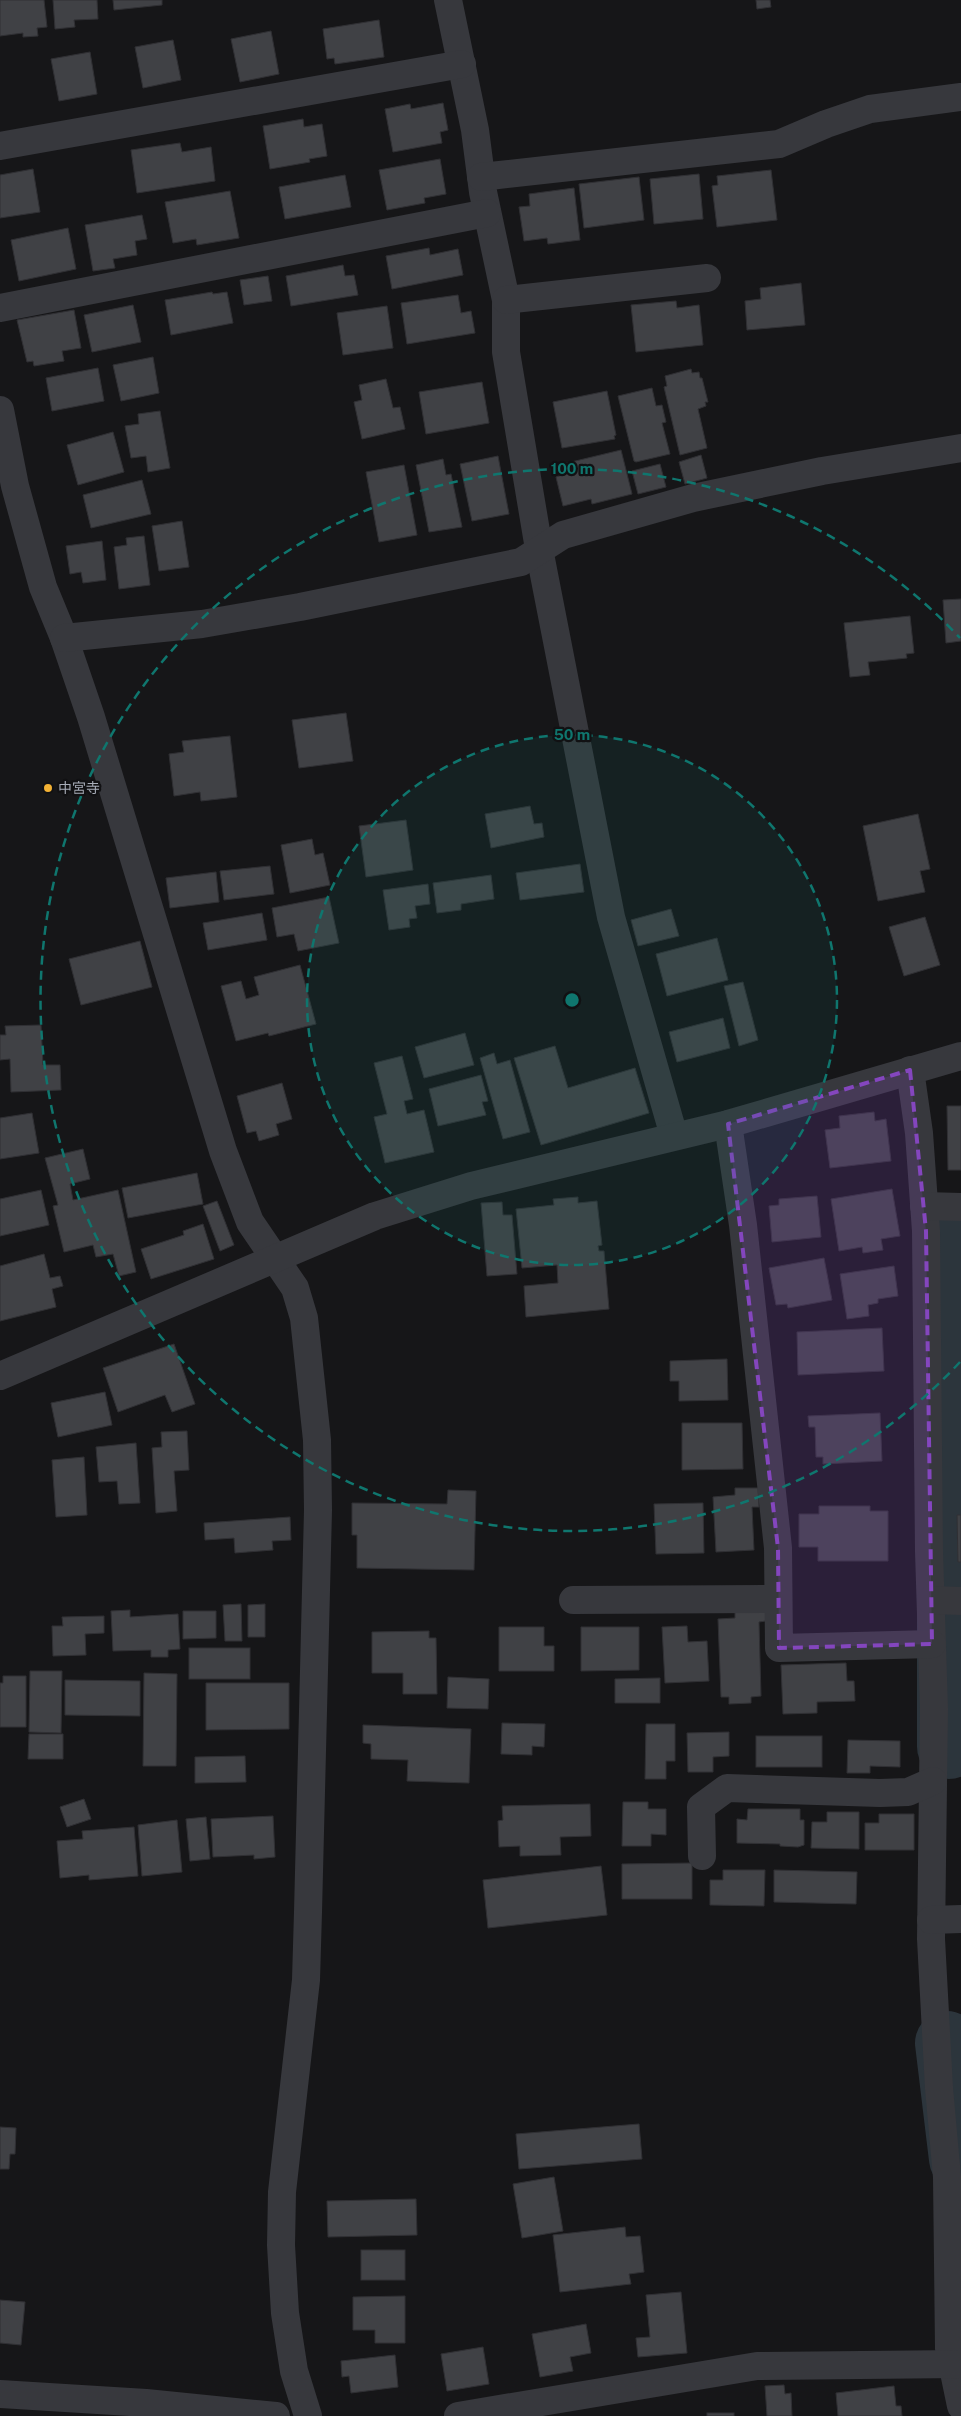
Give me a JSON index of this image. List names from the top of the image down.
{
  "places": ["中宮寺"],
  "rings": ["100 m", "50 m"]
}
